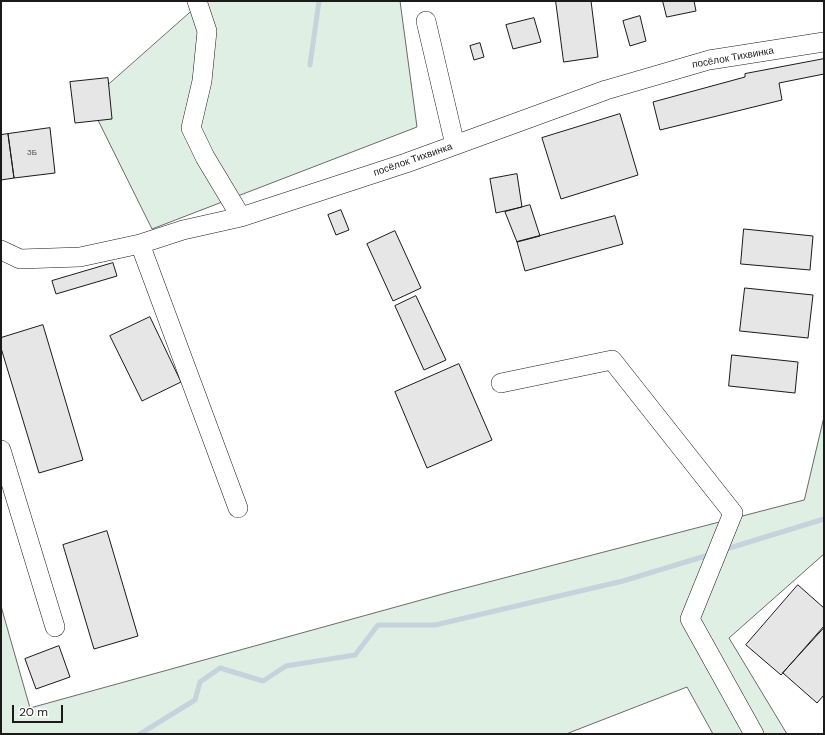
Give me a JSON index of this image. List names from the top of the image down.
{
  "streets": {
    "street": ["посёлок Тихвинка"]
  },
  "house_numbers": ["3Б"],
  "scale_bar": "20 m"
}
